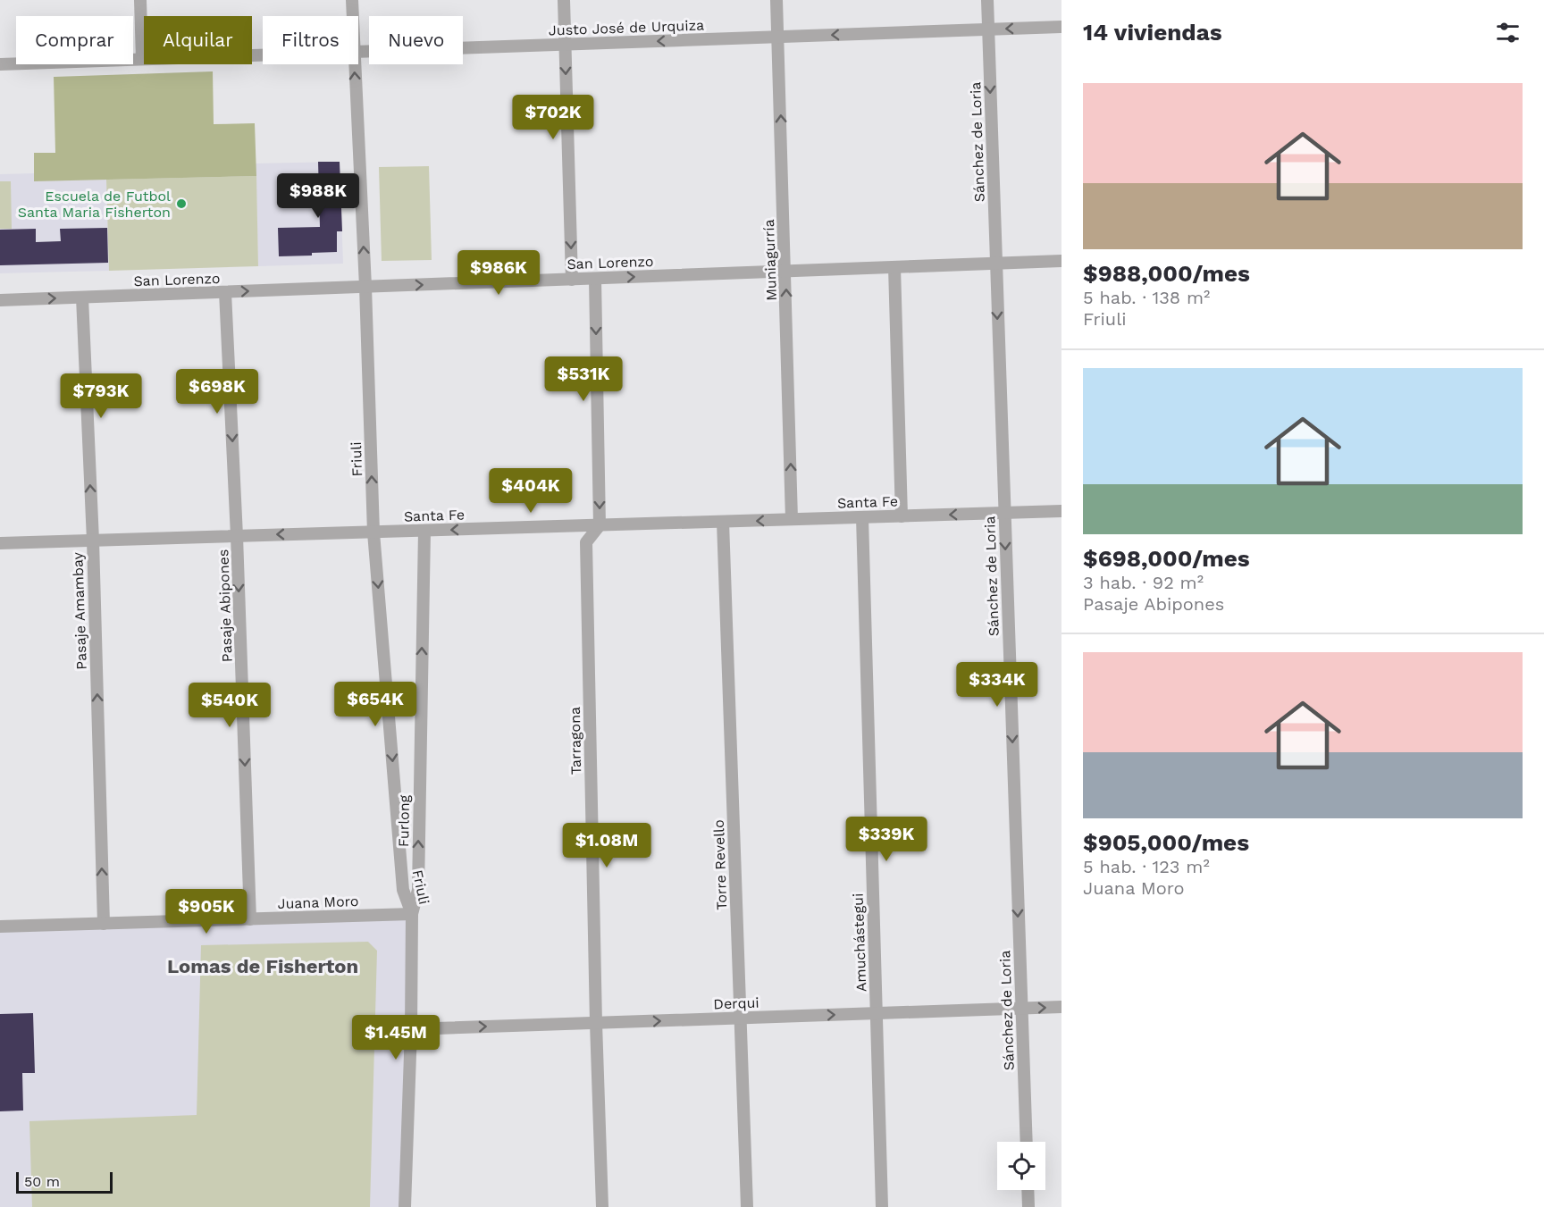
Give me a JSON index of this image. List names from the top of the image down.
{
  "streets": {
    "street": [
      "Justo José de Urquiza",
      "Sánchez de Loria",
      "Muniagurría",
      "San Lorenzo",
      "Friuli",
      "Santa Fe",
      "Pasaje Abipones",
      "Pasaje Amambay",
      "Tarragona",
      "Furlong",
      "Torre Revello",
      "Juana Moro",
      "Amuchástegui",
      "Derqui"
    ]
  },
  "crossings": [
    ["Justo José de Urquiza", "Sánchez de Loria"],
    ["Justo José de Urquiza", "Muniagurría"],
    ["Sánchez de Loria", "San Lorenzo"],
    ["Sánchez de Loria", "Santa Fe"],
    ["Sánchez de Loria", "Derqui"],
    ["Muniagurría", "San Lorenzo"],
    ["Muniagurría", "Santa Fe"],
    ["San Lorenzo", "Friuli"],
    ["San Lorenzo", "Pasaje Abipones"],
    ["San Lorenzo", "Pasaje Amambay"],
    ["Friuli", "Santa Fe"],
    ["Friuli", "Furlong"],
    ["Friuli", "Juana Moro"],
    ["Santa Fe", "Pasaje Abipones"],
    ["Santa Fe", "Pasaje Amambay"],
    ["Santa Fe", "Tarragona"],
    ["Santa Fe", "Furlong"],
    ["Santa Fe", "Torre Revello"],
    ["Santa Fe", "Amuchástegui"],
    ["Pasaje Abipones", "Juana Moro"],
    ["Pasaje Amambay", "Juana Moro"],
    ["Tarragona", "Derqui"],
    ["Furlong", "Juana Moro"],
    ["Furlong", "Derqui"],
    ["Torre Revello", "Derqui"],
    ["Amuchástegui", "Derqui"]
  ],
  "one_way": [
    "Justo José de Urquiza",
    "Sánchez de Loria",
    "Muniagurría",
    "San Lorenzo",
    "Santa Fe",
    "Pasaje Abipones",
    "Pasaje Amambay",
    "Furlong",
    "Derqui"
  ],
  "districts": ["Lomas de Fisherton"],
  "places": ["Escuela de Futbol Santa Maria Fisherton"],
  "scale_bar": "50 m",
  "page": {
    "heading": "14 viviendas",
    "chip": [
      "Comprar",
      "Alquilar",
      "Filtros",
      "Nuevo"
    ],
    "list": [
      {
        "name": "$988,000/mes",
        "note": "5 hab. · 138 m² · Friuli"
      },
      {
        "name": "$698,000/mes",
        "note": "3 hab. · 92 m² · Pasaje Abipones"
      },
      {
        "name": "$905,000/mes",
        "note": "5 hab. · 123 m² · Juana Moro"
      }
    ],
    "price": [
      "$702K",
      "$988K",
      "$986K",
      "$531K",
      "$698K",
      "$793K",
      "$404K",
      "$334K",
      "$654K",
      "$540K",
      "$339K",
      "$1.08M",
      "$905K",
      "$1.45M"
    ],
    "scale": "50 m"
  }
}
